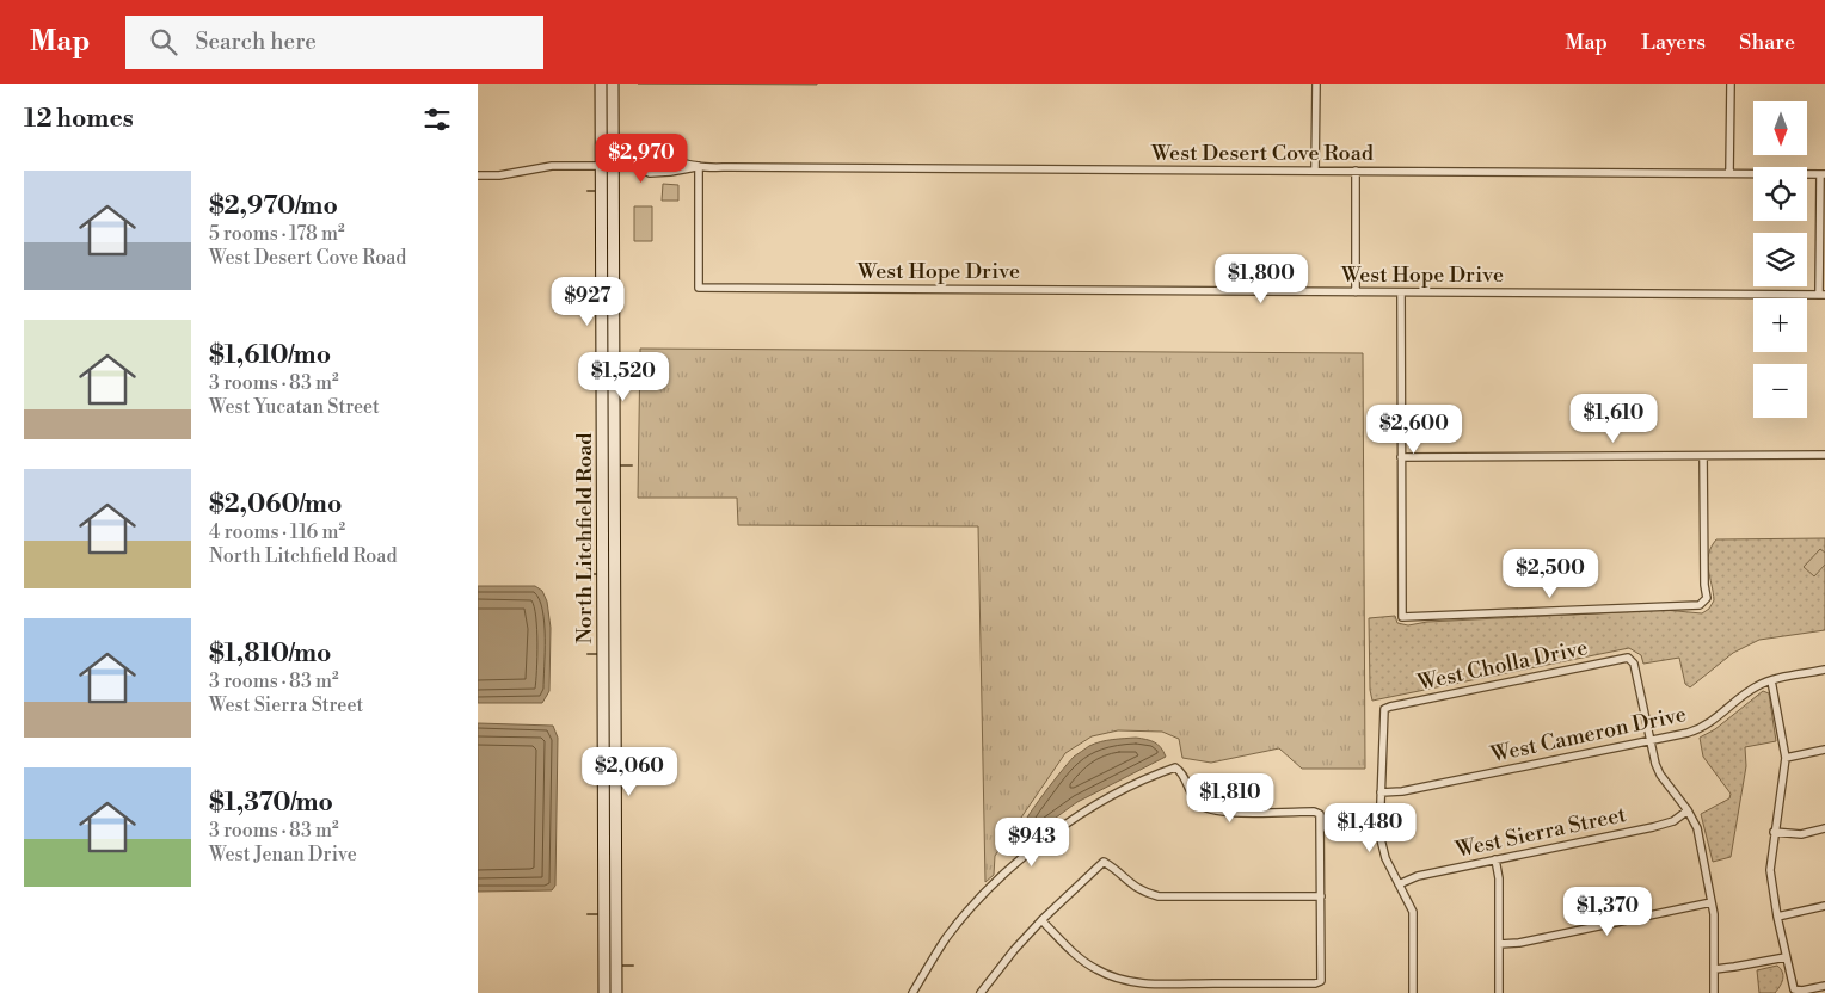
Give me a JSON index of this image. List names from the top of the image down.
{
  "streets": {
    "main road": ["North Litchfield Road"],
    "street": [
      "West Desert Cove Road",
      "West Hope Drive",
      "West Cholla Drive",
      "West Cameron Drive",
      "West Sierra Street"
    ]
  },
  "crossings": [
    ["West Desert Cove Road", "West Hope Drive"],
    ["West Desert Cove Road", "North Litchfield Road"],
    ["West Cholla Drive", "West Cameron Drive"]
  ],
  "north": "bottom",
  "page": {
    "header": "Map",
    "search": "Search here",
    "nav": ["Map", "Layers", "Share"],
    "heading": "12 homes",
    "map_buttons": ["+", "−"],
    "price": [
      "$2,970",
      "$1,800",
      "$927",
      "$1,520",
      "$1,610",
      "$2,600",
      "$2,500",
      "$2,060",
      "$1,810",
      "$1,480",
      "$943",
      "$1,370"
    ],
    "list": [
      {
        "name": "$2,970/mo",
        "note": "5 rooms · 178 m² · West Desert Cove Road"
      },
      {
        "name": "$1,610/mo",
        "note": "3 rooms · 83 m² · West Yucatan Street"
      },
      {
        "name": "$2,060/mo",
        "note": "4 rooms · 116 m² · North Litchfield Road"
      },
      {
        "name": "$1,810/mo",
        "note": "3 rooms · 83 m² · West Sierra Street"
      },
      {
        "name": "$1,370/mo",
        "note": "3 rooms · 83 m² · West Jenan Drive"
      }
    ]
  }
}
